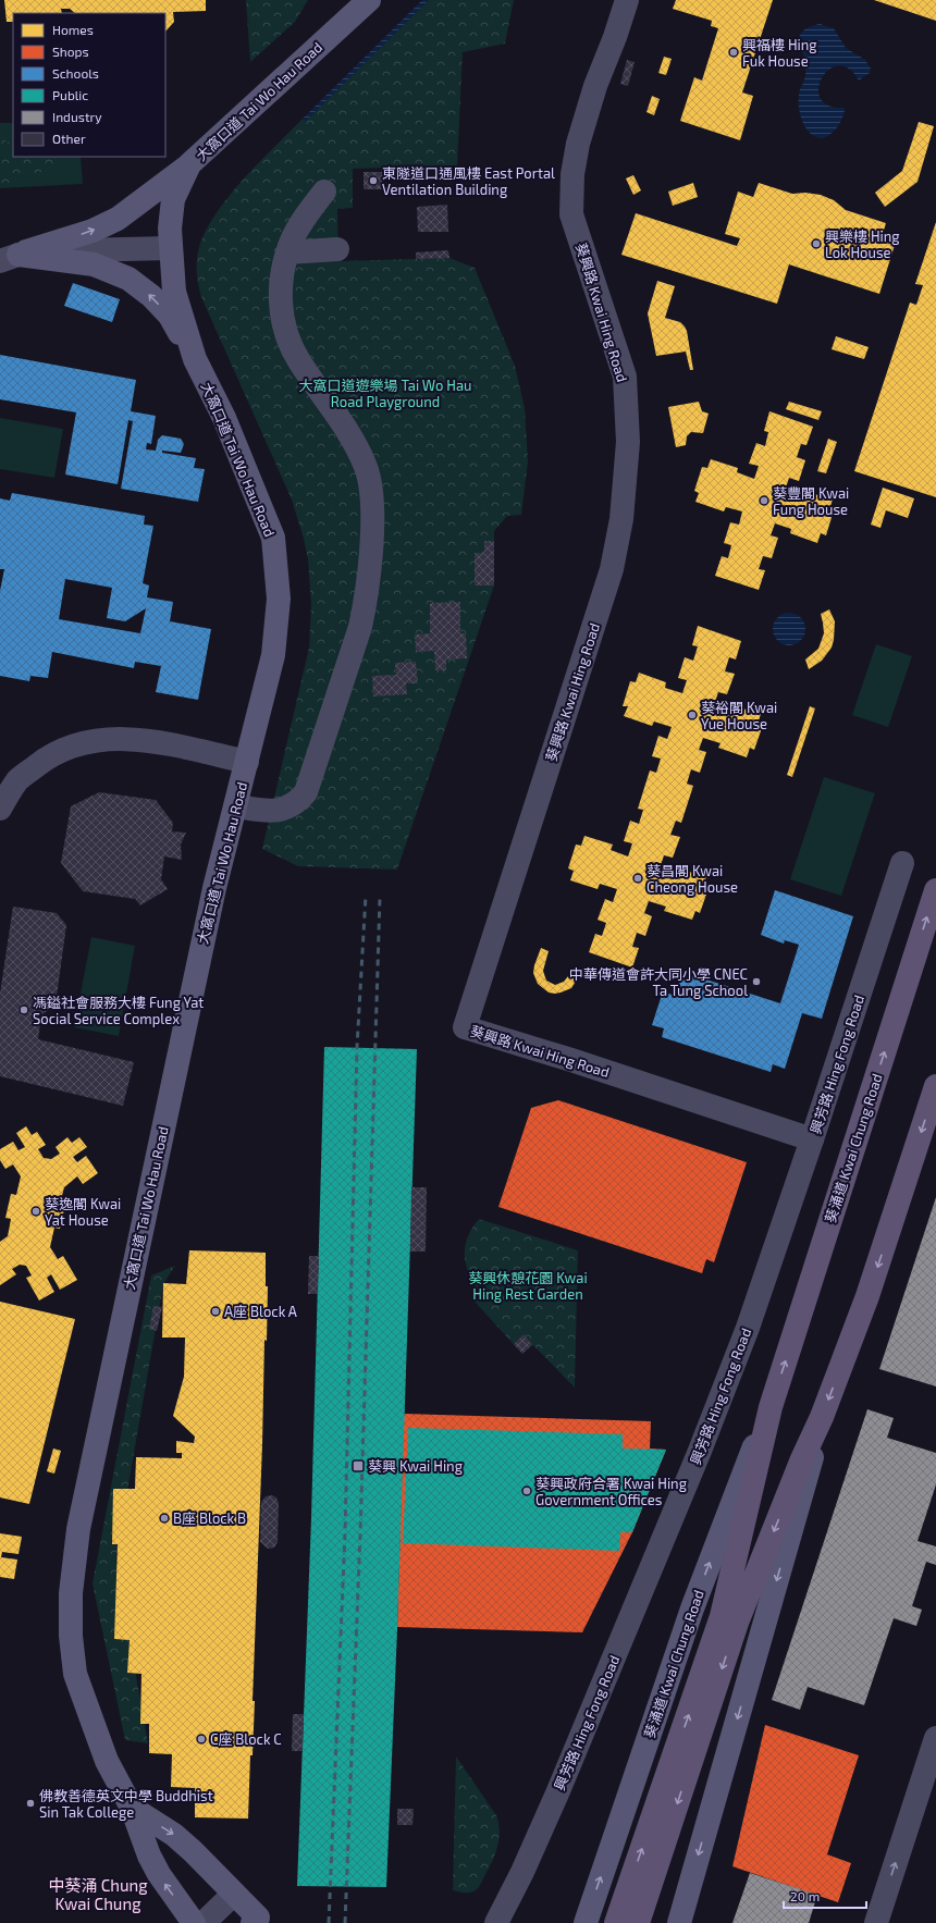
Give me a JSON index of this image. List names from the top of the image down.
{
  "streets": {
    "main road": ["大窩口道 Tai Wo Hau Road", "葵涌道 Kwai Chung Road"],
    "street": ["葵興路 Kwai Hing Road", "興芳路 Hing Fong Road"]
  },
  "crossings": [
    ["葵興路 Kwai Hing Road", "興芳路 Hing Fong Road"]
  ],
  "districts": ["中葵涌 Chung Kwai Chung"],
  "parks": ["大窩口道遊樂場 Tai Wo Hau Road Playground", "葵興休憩花園 Kwai Hing Rest Garden"],
  "places": {
    "other": [
      "興福樓 Hing Fuk House",
      "東隧道口通風樓 East Portal Ventilation Building",
      "興樂樓 Hing Lok House",
      "葵豐閣 Kwai Fung House",
      "葵裕閣 Kwai Yue House",
      "葵昌閣 Kwai Cheong House",
      "中華傳道會許大同小學 CNEC Ta Tung School",
      "馮鎰社會服務大樓 Fung Yat Social Service Complex",
      "葵逸閣 Kwai Yat House",
      "A座 Block A",
      "葵興政府合署 Kwai Hing Government Offices",
      "B座 Block B",
      "C座 Block C",
      "佛教善德英文中學 Buddhist Sin Tak College"
    ],
    "transit": ["葵興 Kwai Hing"]
  },
  "legend": [
    "Homes",
    "Shops",
    "Schools",
    "Public",
    "Industry",
    "Other"
  ],
  "scale_bar": "20 m"
}
